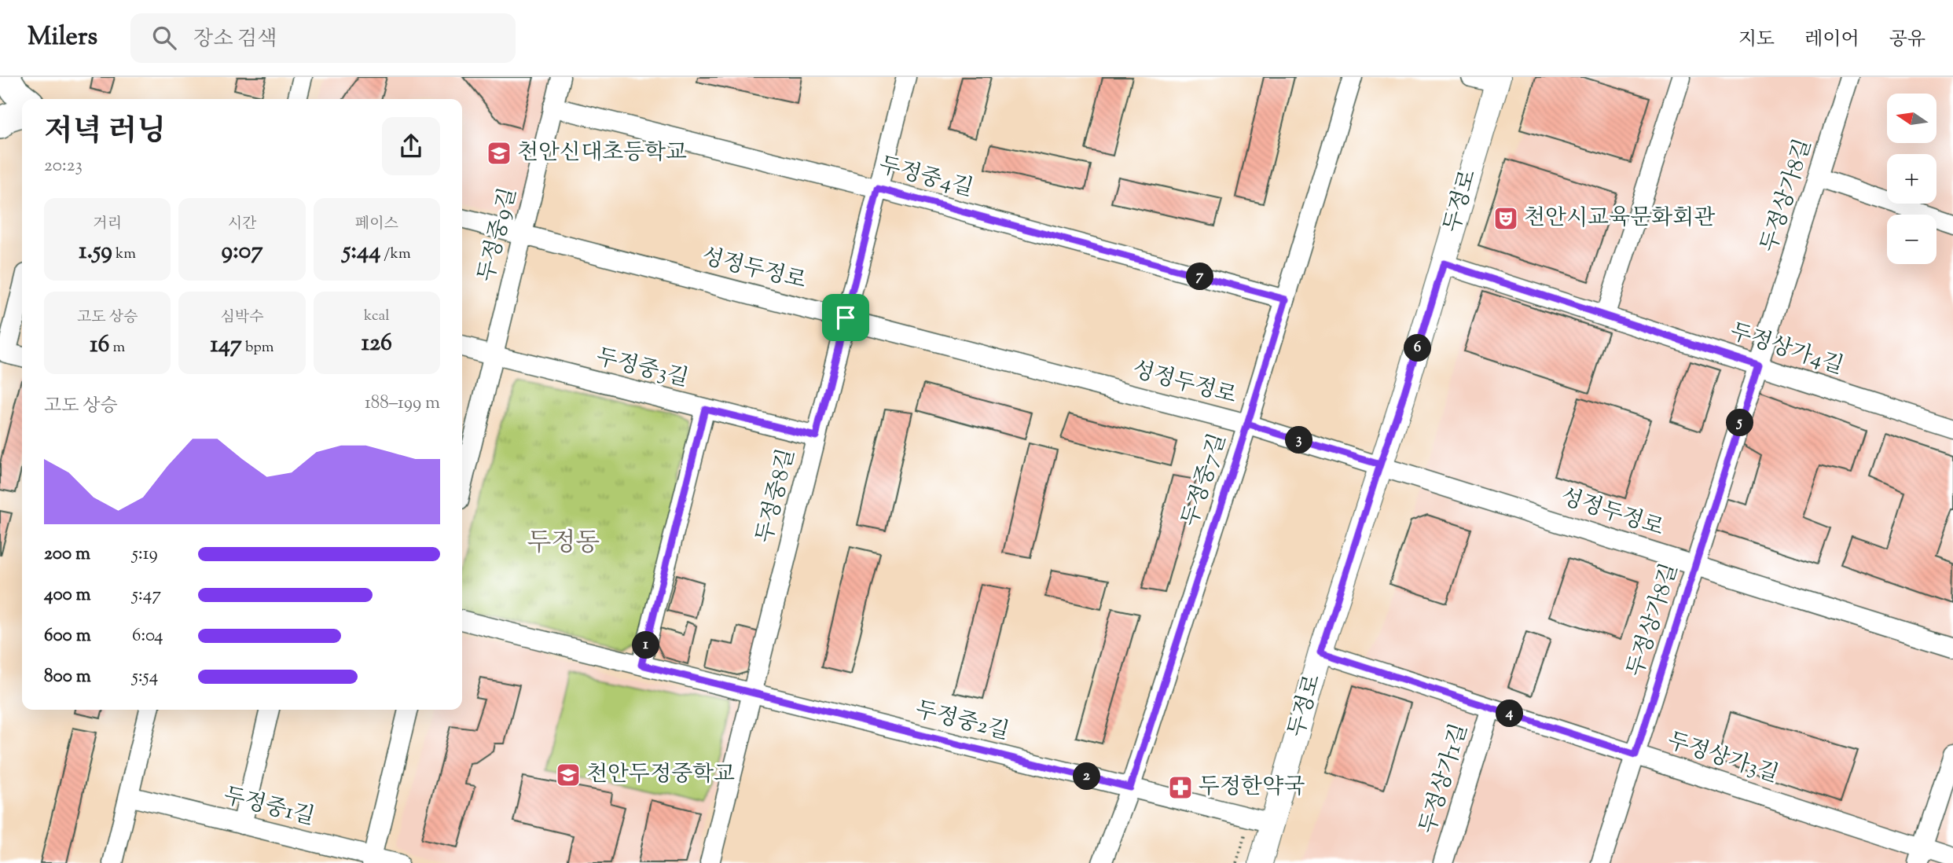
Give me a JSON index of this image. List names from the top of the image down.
{
  "streets": {
    "street": [
      "두정중4길",
      "두정상가8길",
      "두정로",
      "두정중9길",
      "성정두정로",
      "두정상가4길",
      "두정중3길",
      "두정중7길",
      "두정중8길",
      "두정중2길",
      "두정상가3길",
      "두정상가1길",
      "두정중1길"
    ]
  },
  "crossings": [
    ["두정중4길", "두정중9길"],
    ["두정중4길", "두정중7길"],
    ["두정중4길", "두정중8길"],
    ["두정상가8길", "성정두정로"],
    ["두정상가8길", "두정상가4길"],
    ["두정상가8길", "두정상가3길"],
    ["두정로", "성정두정로"],
    ["두정로", "두정상가4길"],
    ["두정로", "두정중2길"],
    ["두정로", "두정상가3길"],
    ["두정중9길", "성정두정로"],
    ["두정중9길", "두정중3길"],
    ["성정두정로", "두정중7길"],
    ["성정두정로", "두정중8길"],
    ["두정중3길", "두정중8길"],
    ["두정중7길", "두정중2길"],
    ["두정중8길", "두정중2길"],
    ["두정상가3길", "두정상가1길"]
  ],
  "districts": ["두정동"],
  "places": {
    "school or university": ["천안신대초등학교", "천안두정중학교"],
    "theatre": ["천안시교육문화회관"],
    "pharmacy": ["두정한약국"]
  },
  "north": "left",
  "page": {
    "header": "Milers",
    "search": "장소 검색",
    "nav": ["지도", "레이어", "공유"],
    "map_buttons": ["+", "−"],
    "heading": ["저녁 러닝", "20:23"],
    "stats": [
      ["거리", "1.59 km"],
      ["시간", "9:07"],
      ["페이스", "5:44 /km"],
      ["고도 상승", "16 m"],
      ["심박수", "147 bpm"],
      ["kcal", "126"]
    ],
    "pins": [
      "7",
      "6",
      "5",
      "3",
      "1",
      "4",
      "2"
    ],
    "chart": ["고도 상승", "188–199 m"],
    "list": [
      {
        "name": "200 m",
        "note": "5:19"
      },
      {
        "name": "400 m",
        "note": "5:47"
      },
      {
        "name": "600 m",
        "note": "6:04"
      },
      {
        "name": "800 m",
        "note": "5:54"
      }
    ]
  }
}
